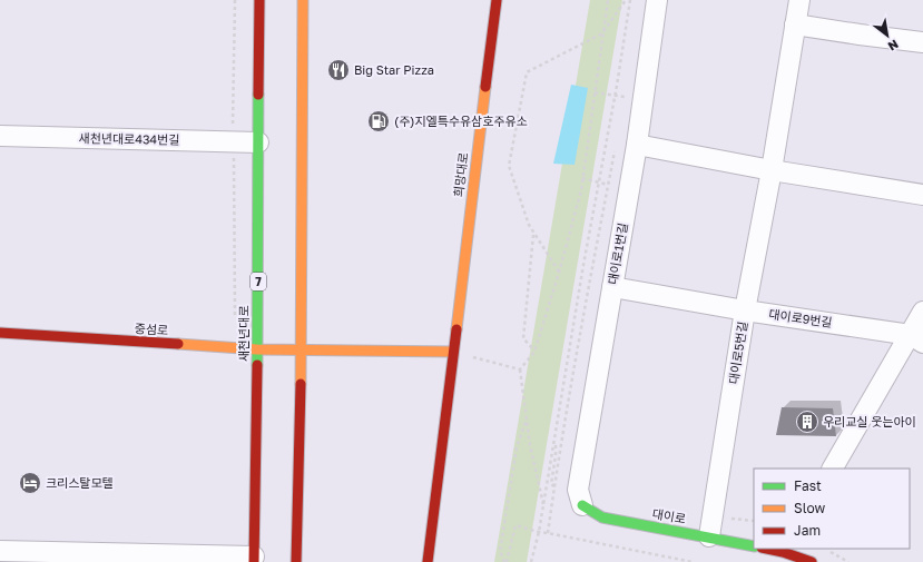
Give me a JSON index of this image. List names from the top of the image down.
{
  "streets": {
    "main road": [
      "희망대로",
      "7",
      "중섬로",
      "새천년대로",
      "대이로"
    ],
    "street": [
      "새천년대로434번길",
      "대이로1번길",
      "대이로9번길",
      "대이로5번길"
    ]
  },
  "crossings": [
    ["새천년대로434번길", "새천년대로"],
    ["대이로1번길", "대이로9번길"],
    ["대이로1번길", "대이로"],
    ["대이로9번길", "대이로5번길"],
    ["중섬로", "새천년대로"],
    ["대이로5번길", "대이로"]
  ],
  "places": {
    "restaurant": ["Big Star Pizza"],
    "fuel station": ["(주)지엘특수유삼호주유소"],
    "building": ["우리교실 웃는아이"],
    "hotel": ["크리스탈모텔"]
  },
  "legend": ["Fast", "Slow", "Jam"],
  "north": "bottom right"
}
